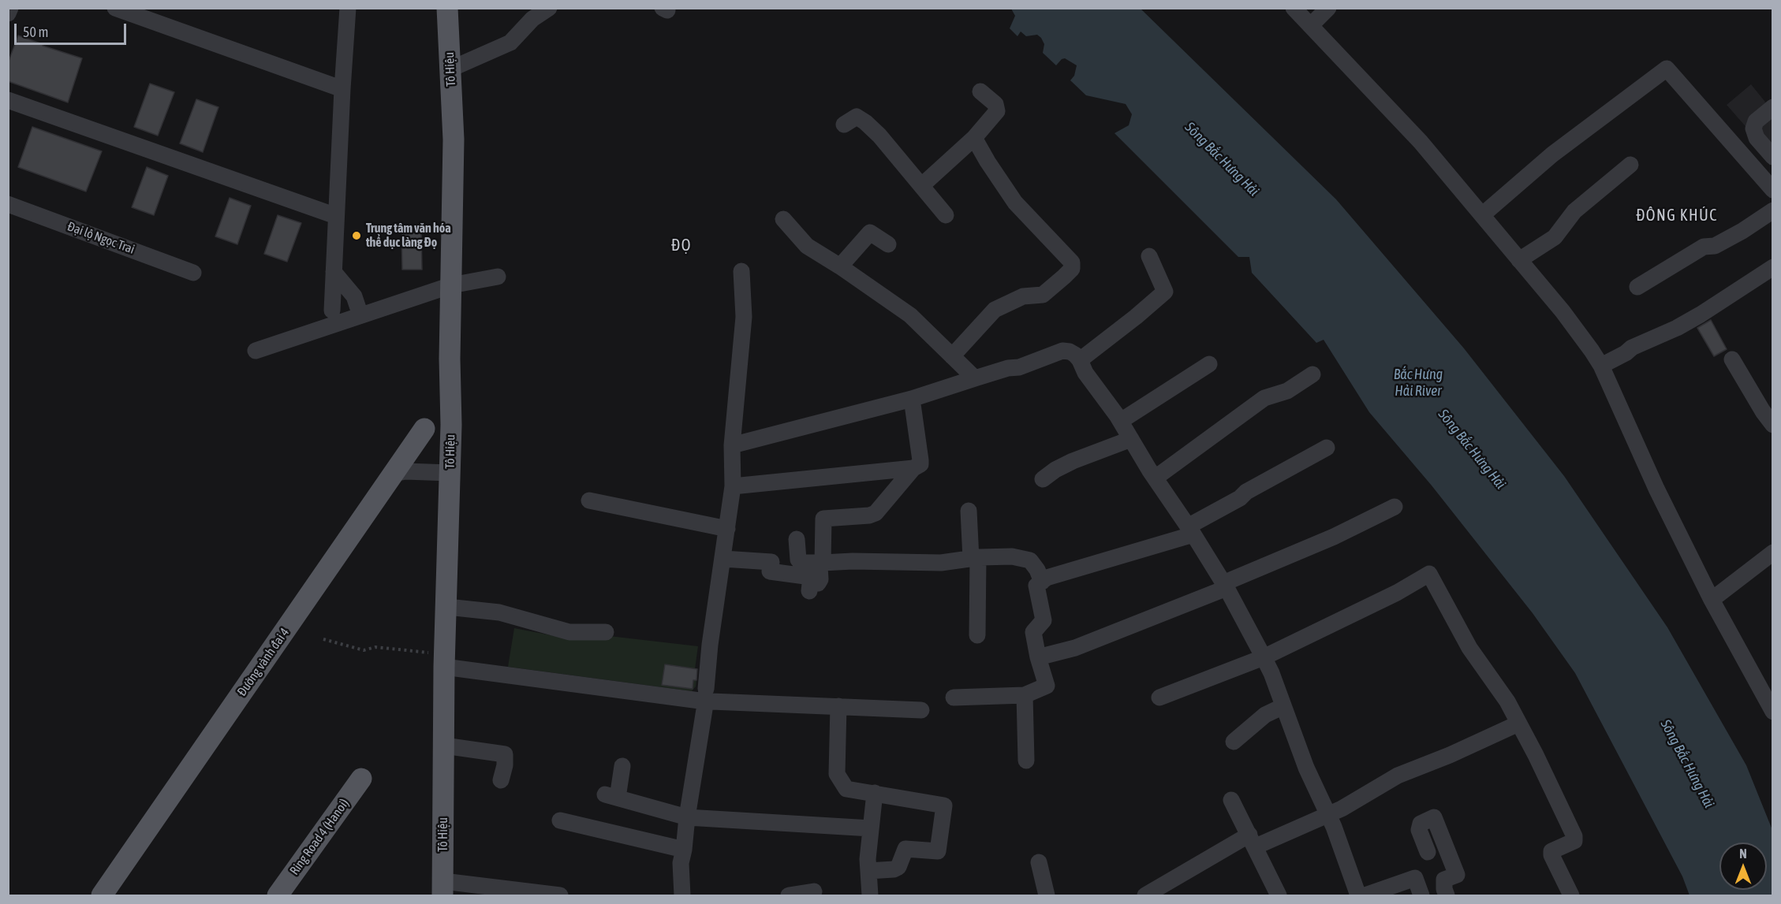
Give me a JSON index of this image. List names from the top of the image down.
{
  "streets": {
    "main road": ["Tô Hiệu", "Đường vành đai 4", "Ring Road 4 (Hanoi)"],
    "street": ["Đại lộ Ngọc Trai"]
  },
  "districts": ["ĐÔNG KHÚC", "ĐỌ"],
  "water": ["Sông Bắc Hưng Hải", "Bắc Hưng Hải River"],
  "places": ["Trung tâm văn hóa thể dục làng Đọ"],
  "scale_bar": "50 m",
  "north": "top"
}
